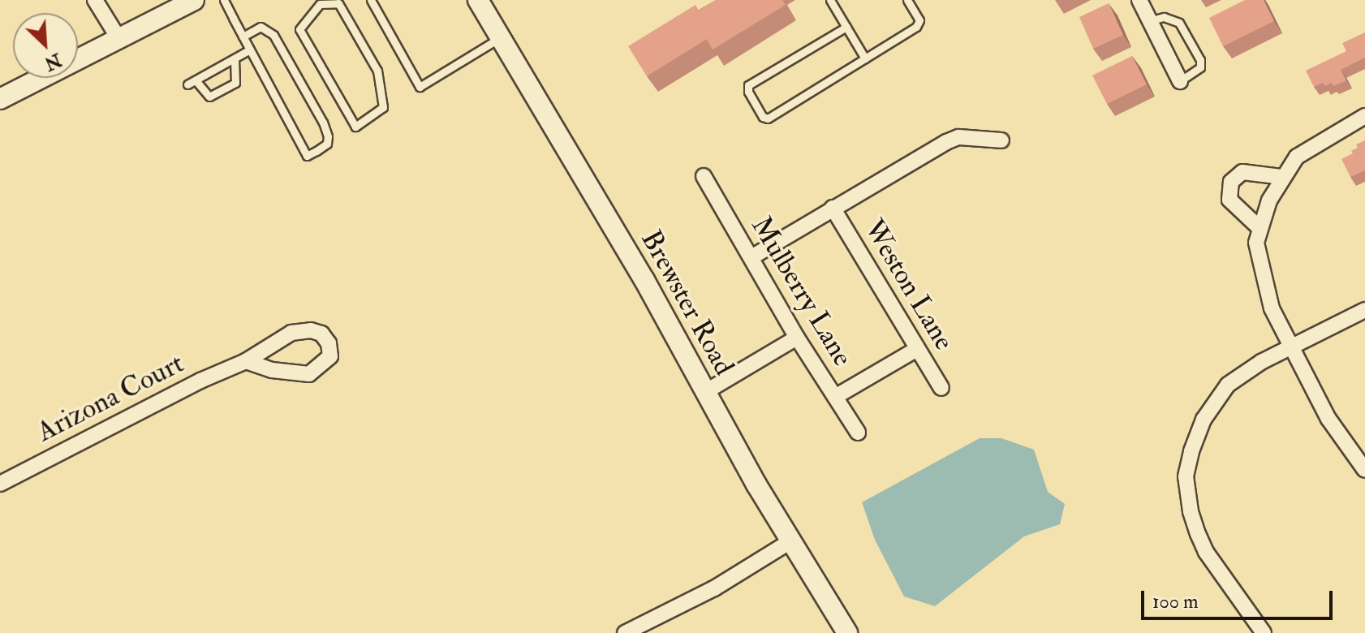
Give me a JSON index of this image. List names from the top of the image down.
{
  "streets": {
    "street": [
      "Weston Lane",
      "Mulberry Lane",
      "Brewster Road",
      "Arizona Court"
    ]
  },
  "scale_bar": "100 m",
  "north": "bottom right"
}
